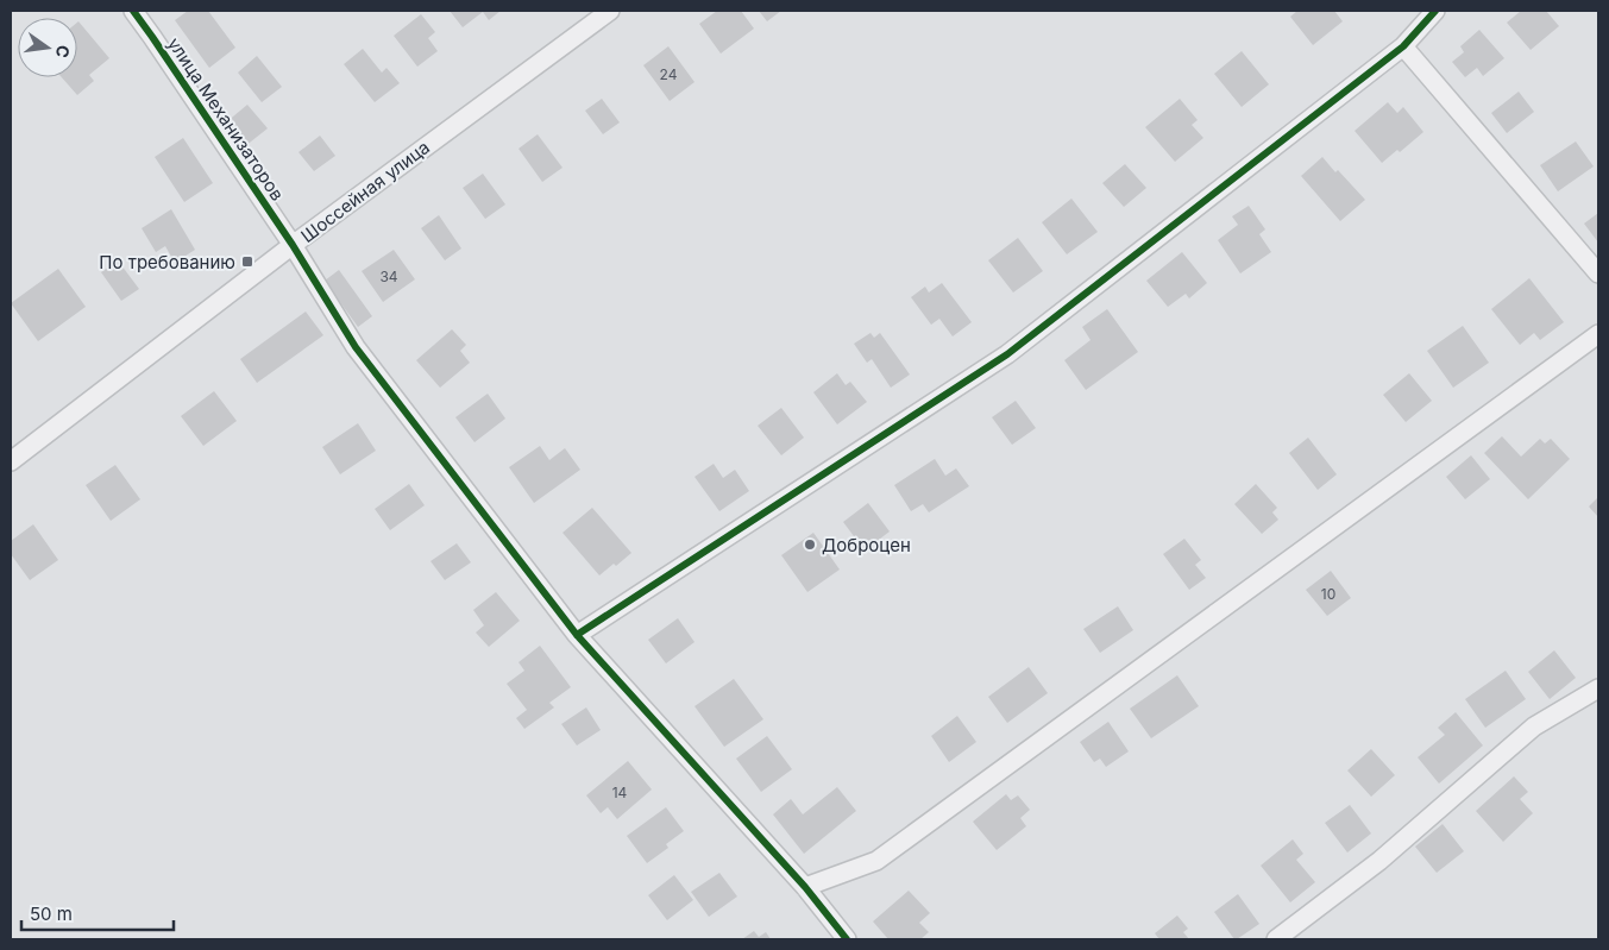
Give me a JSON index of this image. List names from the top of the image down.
{
  "streets": {
    "street": ["улица Механизаторов", "Шоссейная улица"]
  },
  "crossings": [
    ["улица Механизаторов", "Шоссейная улица"]
  ],
  "places": {
    "transit": ["По требованию"],
    "other": ["Доброцен"]
  },
  "house_numbers": [
    "24",
    "34",
    "10",
    "14"
  ],
  "scale_bar": "50 m",
  "north": "right"
}
